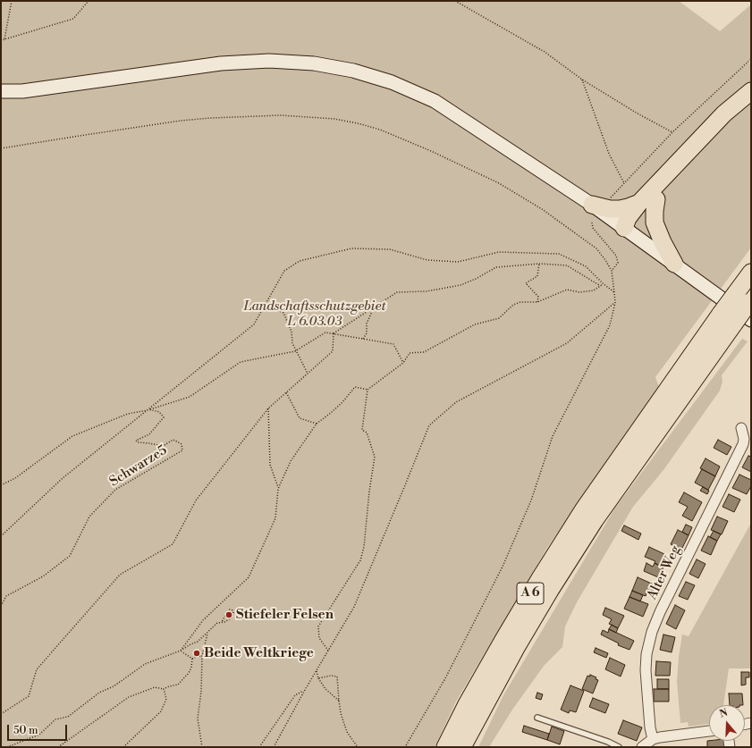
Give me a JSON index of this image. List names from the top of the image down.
{
  "streets": {
    "highway": ["A 6"],
    "street": ["Alter Weg"],
    "path": ["Schwarze5"]
  },
  "parks": ["Landschaftsschutzgebiet L 6.03.03"],
  "places": ["Stiefeler Felsen", "Beide Weltkriege"],
  "scale_bar": "50 m",
  "north": "top"
}
